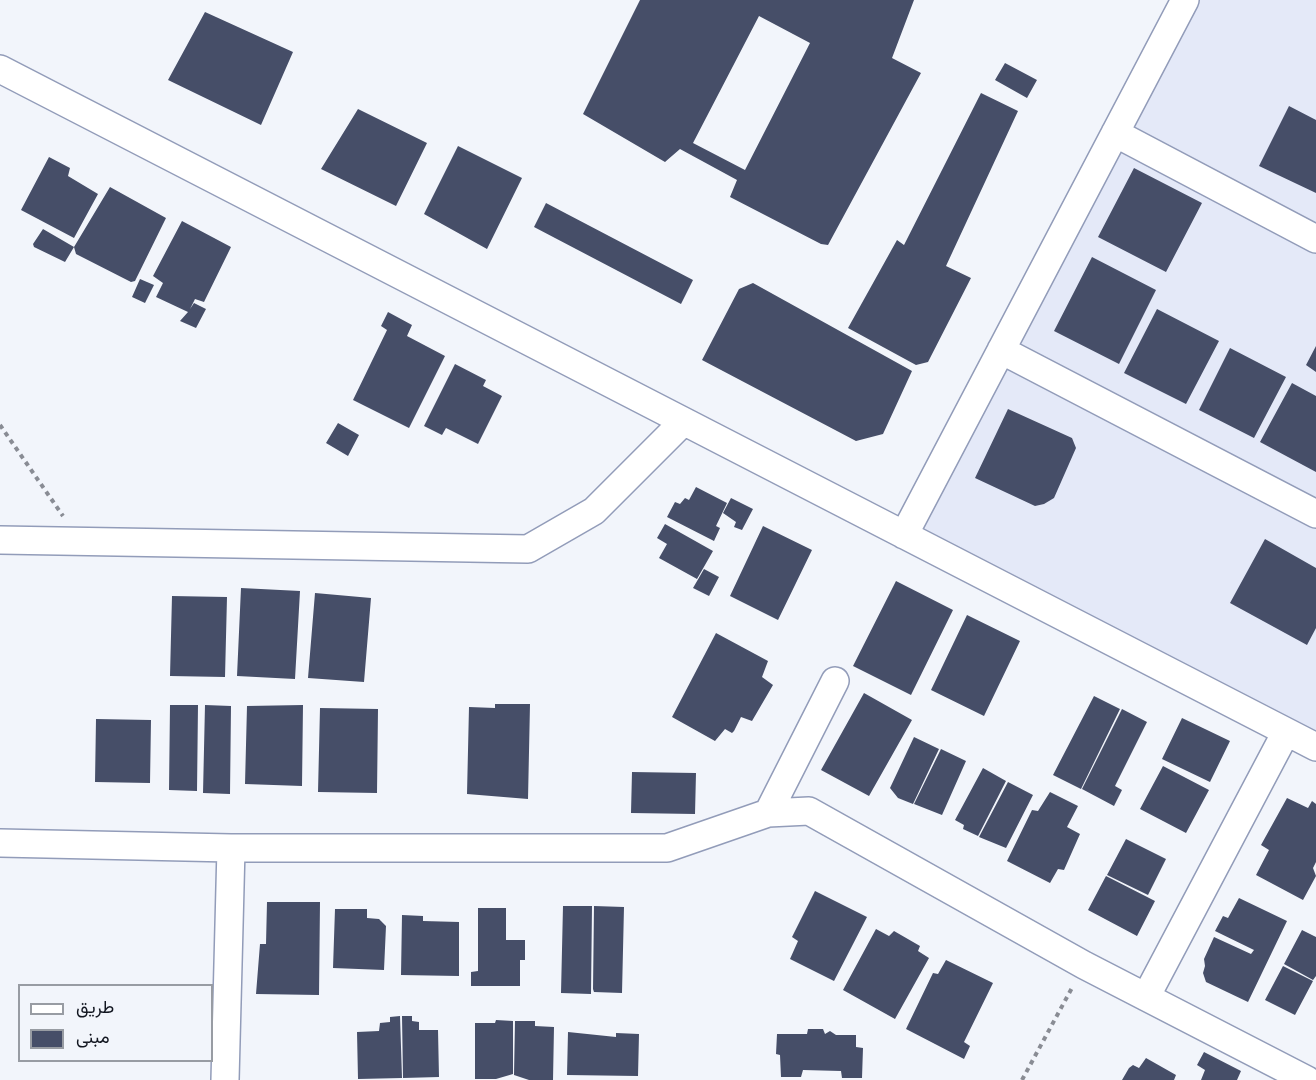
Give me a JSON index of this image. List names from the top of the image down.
{
  "legend": ["طريق", "مبنى"]
}
